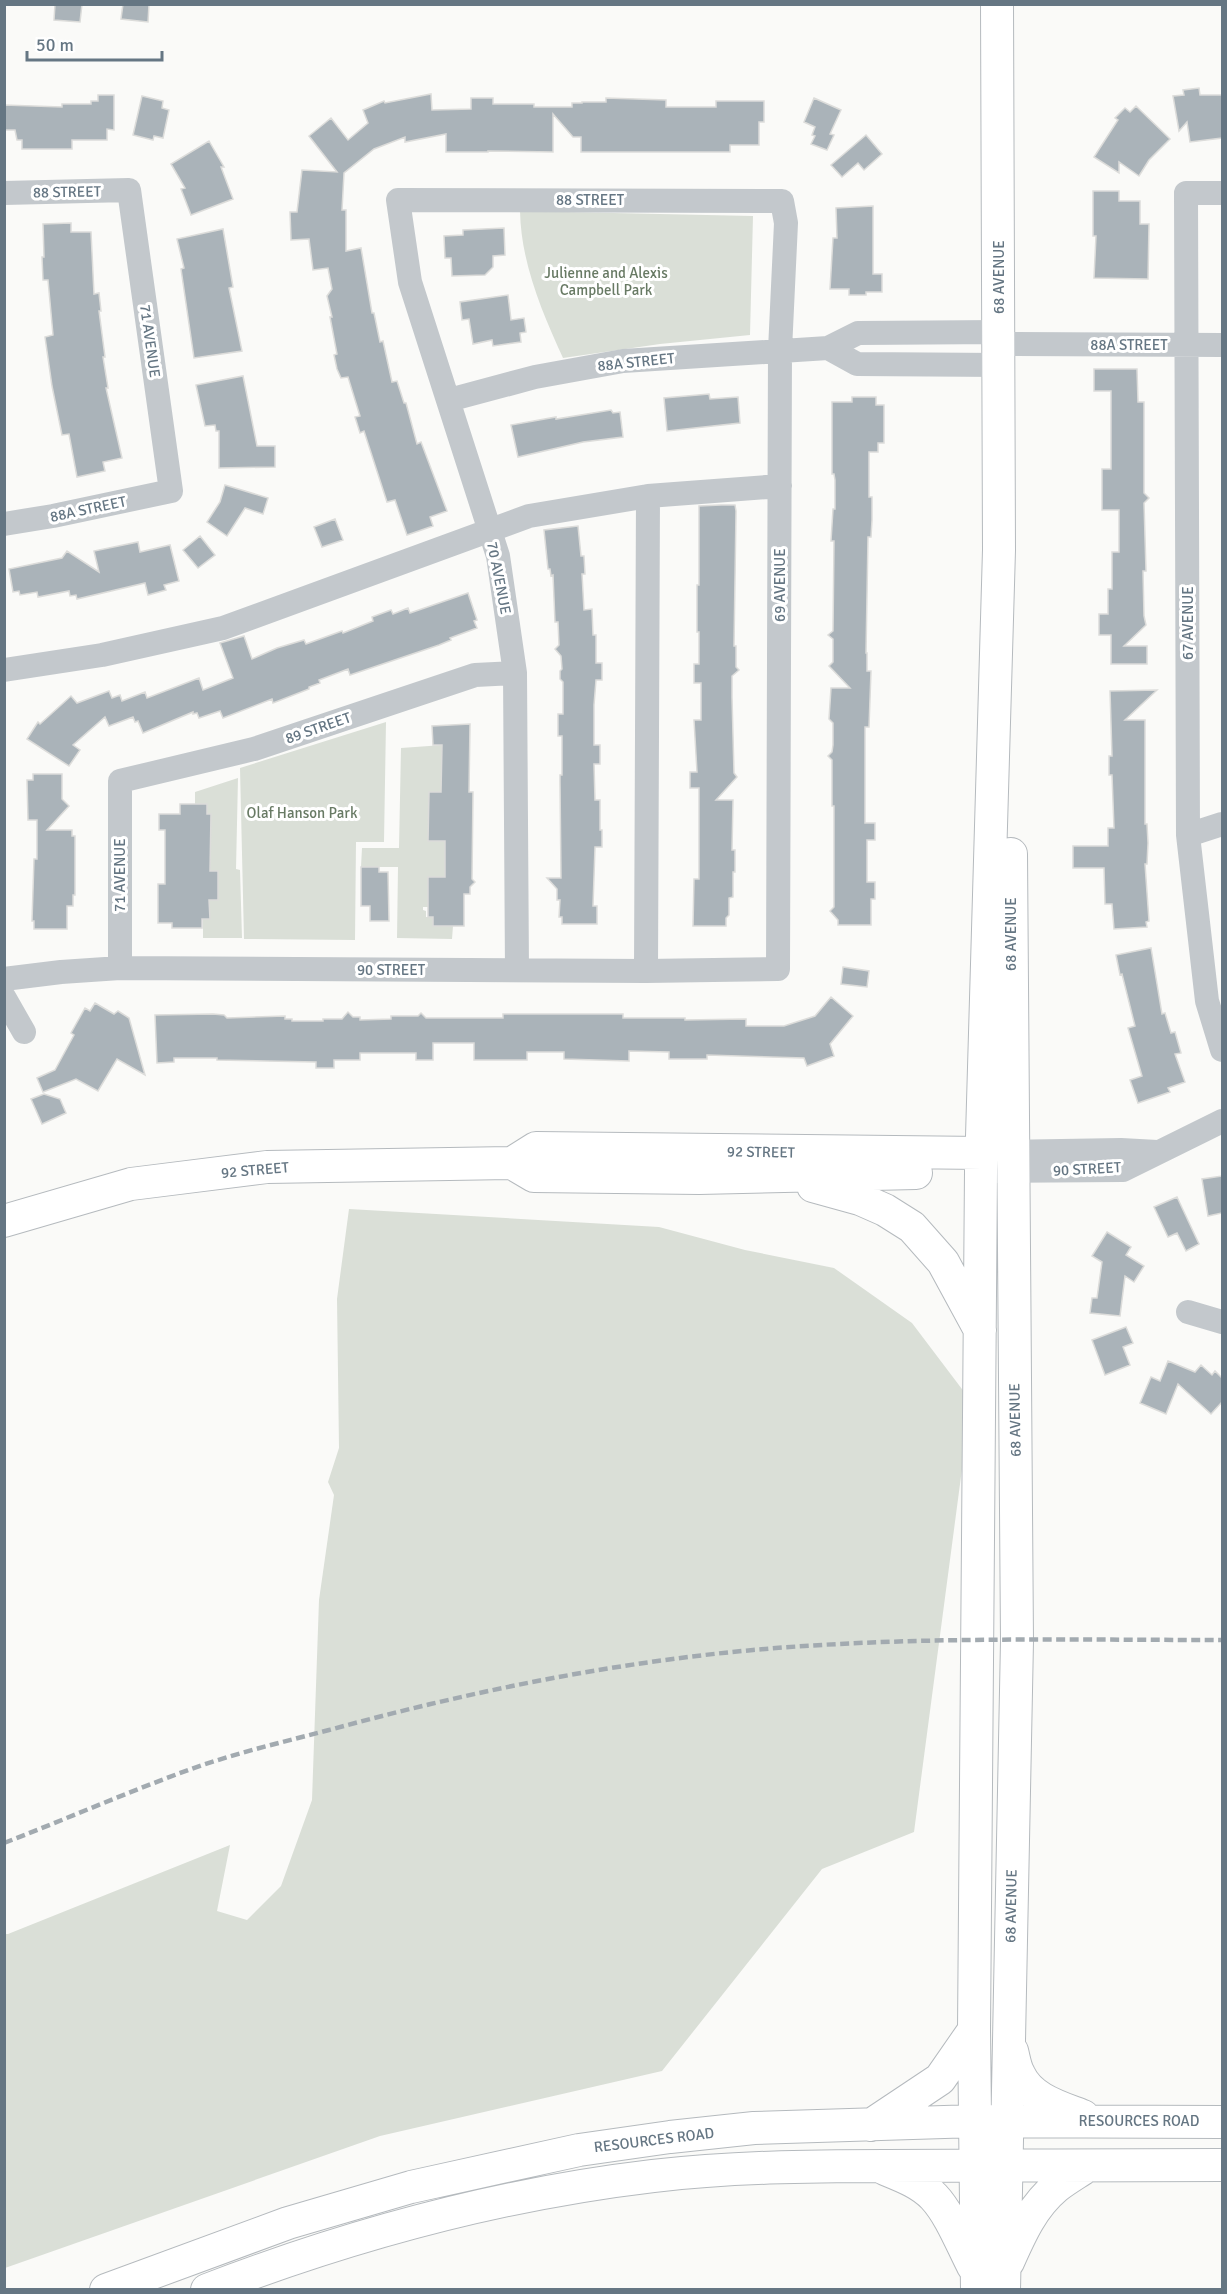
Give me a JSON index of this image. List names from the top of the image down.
{
  "streets": {
    "main road": ["68 AVENUE", "92 STREET", "RESOURCES ROAD"],
    "street": [
      "88 STREET",
      "71 AVENUE",
      "88A STREET",
      "70 AVENUE",
      "69 AVENUE",
      "67 AVENUE",
      "89 STREET",
      "90 STREET"
    ]
  },
  "crossings": [
    ["88 STREET", "71 AVENUE"],
    ["88 STREET", "70 AVENUE"],
    ["88 STREET", "69 AVENUE"],
    ["68 AVENUE", "88A STREET"],
    ["68 AVENUE", "90 STREET"],
    ["68 AVENUE", "92 STREET"],
    ["68 AVENUE", "RESOURCES ROAD"],
    ["71 AVENUE", "88A STREET"],
    ["71 AVENUE", "89 STREET"],
    ["71 AVENUE", "90 STREET"],
    ["88A STREET", "70 AVENUE"],
    ["88A STREET", "69 AVENUE"],
    ["88A STREET", "67 AVENUE"],
    ["70 AVENUE", "89 STREET"],
    ["70 AVENUE", "90 STREET"],
    ["69 AVENUE", "90 STREET"],
    ["90 STREET", "92 STREET"]
  ],
  "parks": ["Julienne and Alexis Campbell Park", "Olaf Hanson Park"],
  "scale_bar": "50 m"
}
